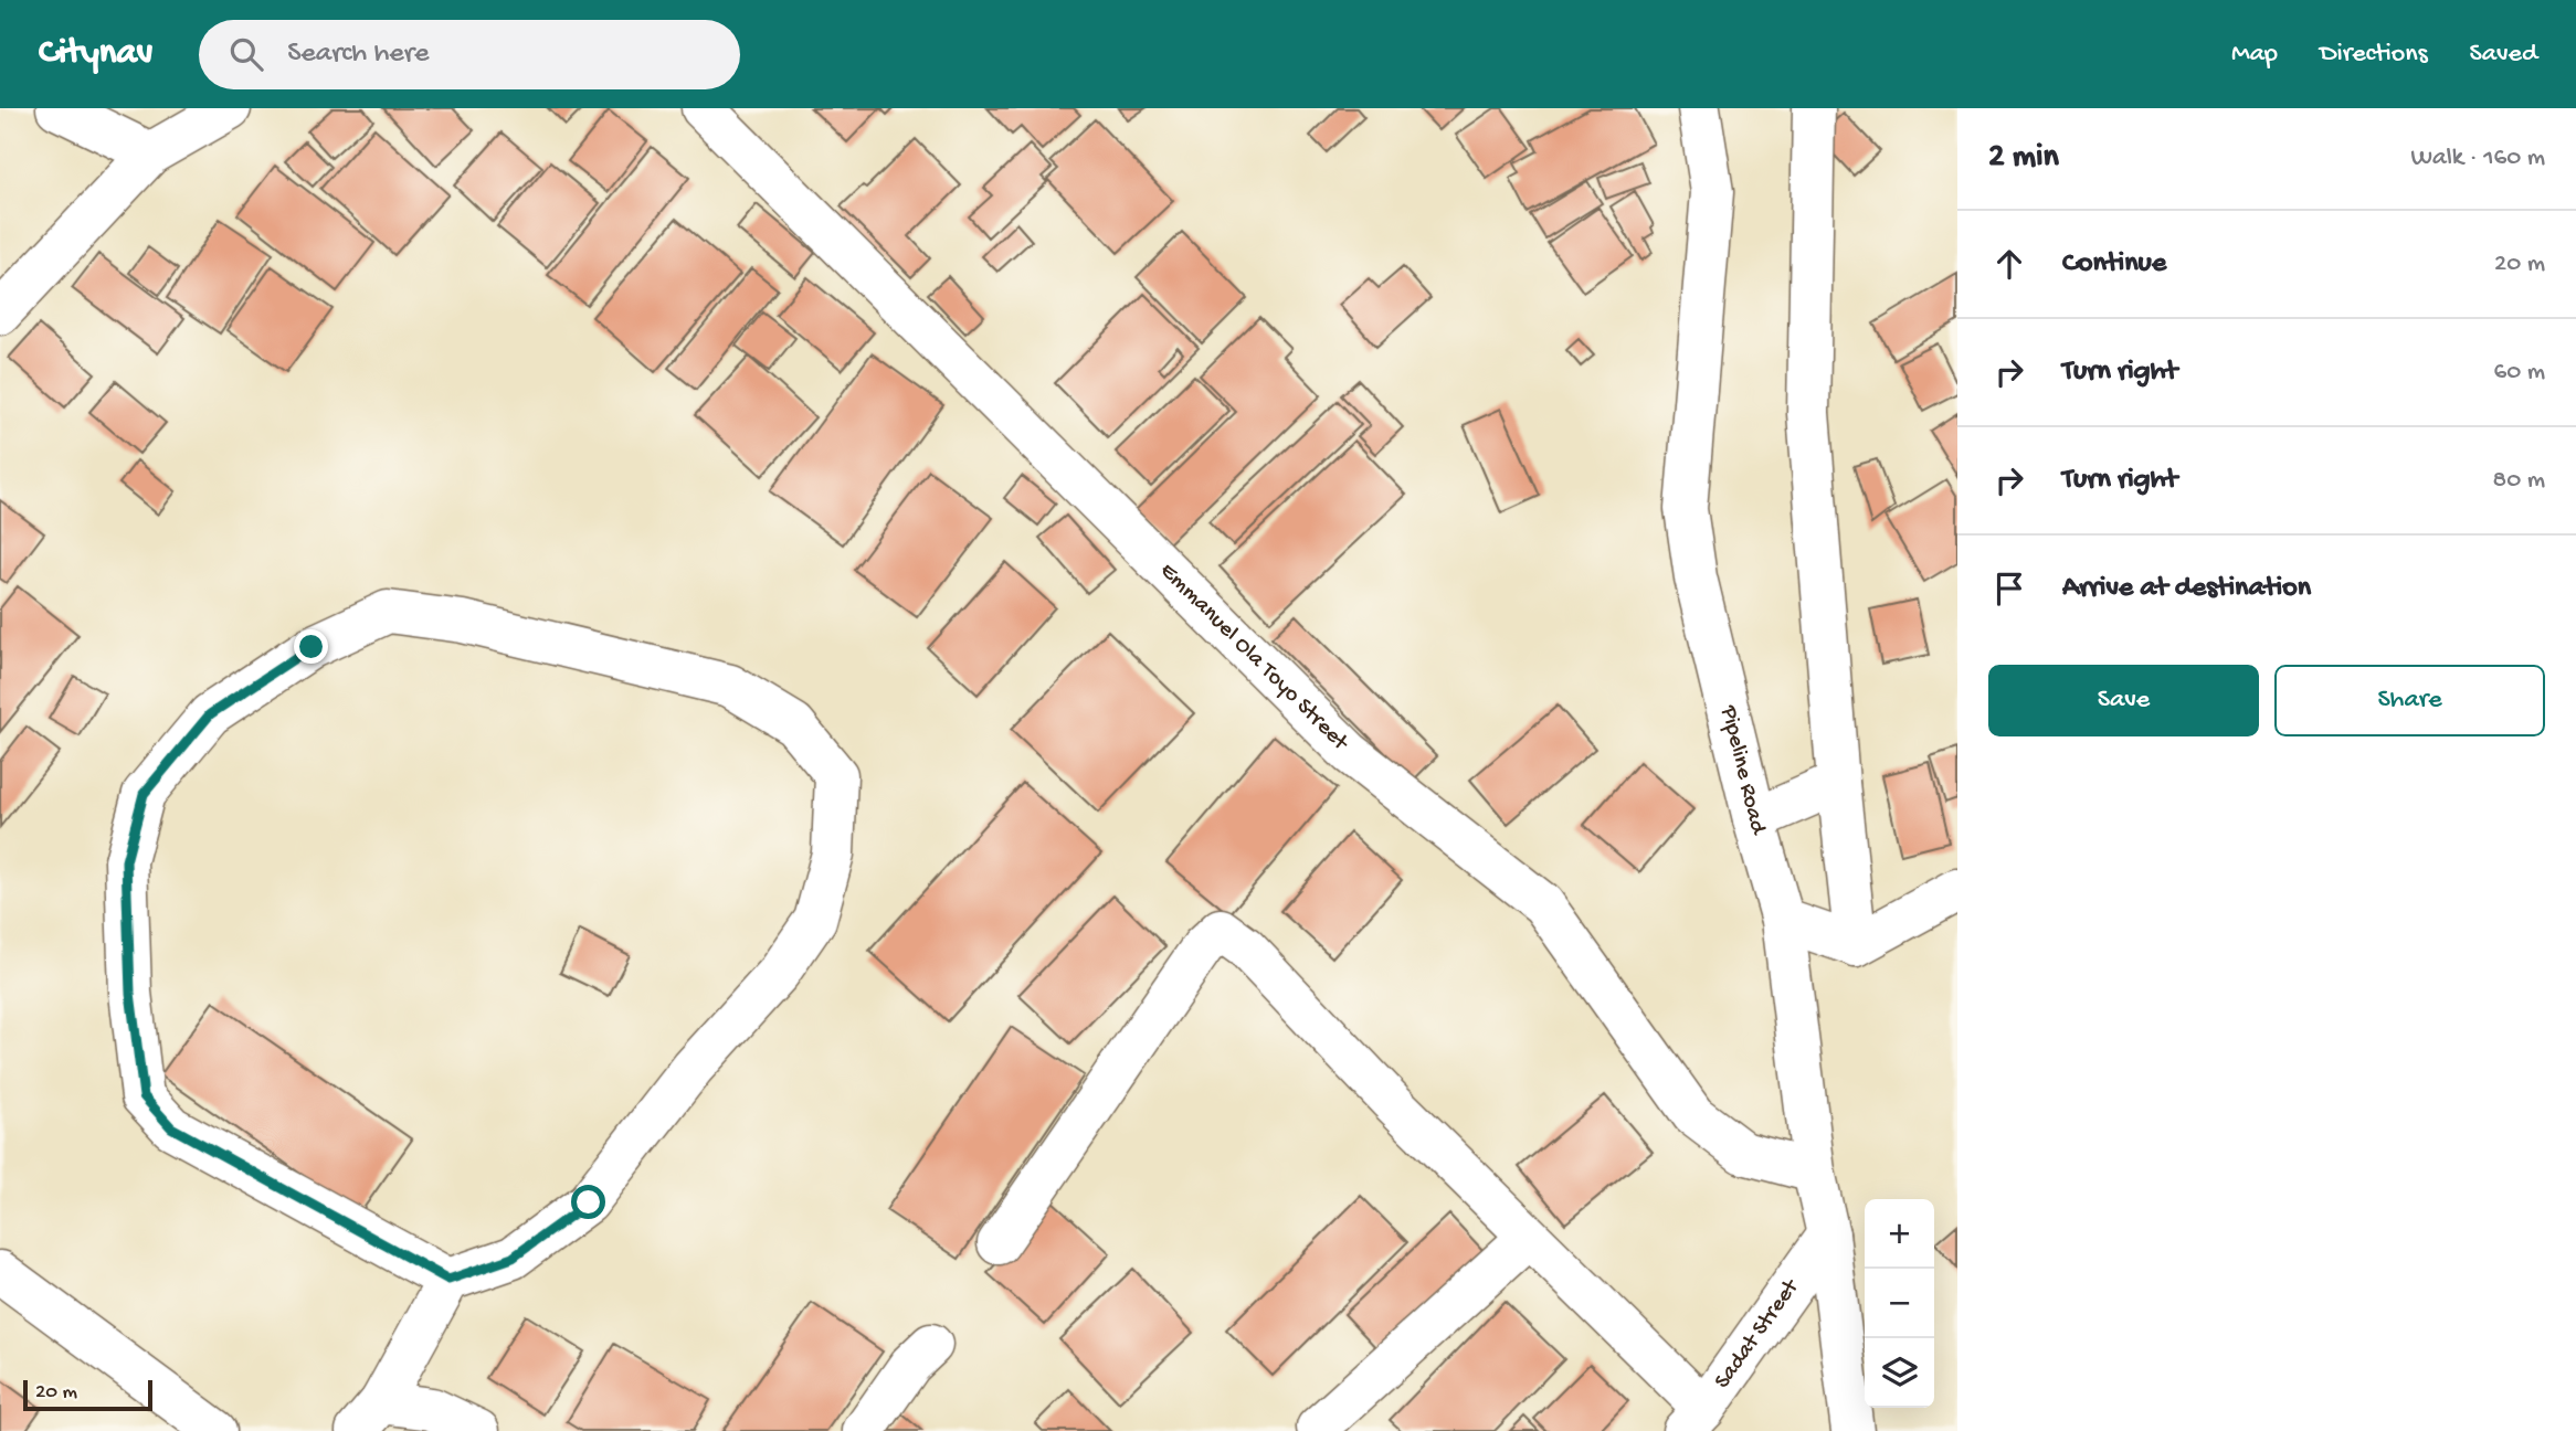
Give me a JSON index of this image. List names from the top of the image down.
{
  "streets": {
    "street": ["Emmanuel Ola Toyo Street", "Pipeline Road", "Sadat Street"]
  },
  "crossings": [
    ["Emmanuel Ola Toyo Street", "Pipeline Road"],
    ["Pipeline Road", "Sadat Street"]
  ],
  "scale_bar": "20 m",
  "page": {
    "header": "Citynav",
    "search": "Search here",
    "nav": ["Map", "Directions", "Saved"],
    "heading": ["2 min", "Walk · 160 m"],
    "list": [
      ["Continue", "20 m"],
      ["Turn right", "60 m"],
      ["Turn right", "80 m"],
      "Arrive at destination"
    ],
    "buttons": ["Save", "Share"],
    "map_buttons": ["+", "−"],
    "scale": "20 m"
  }
}
